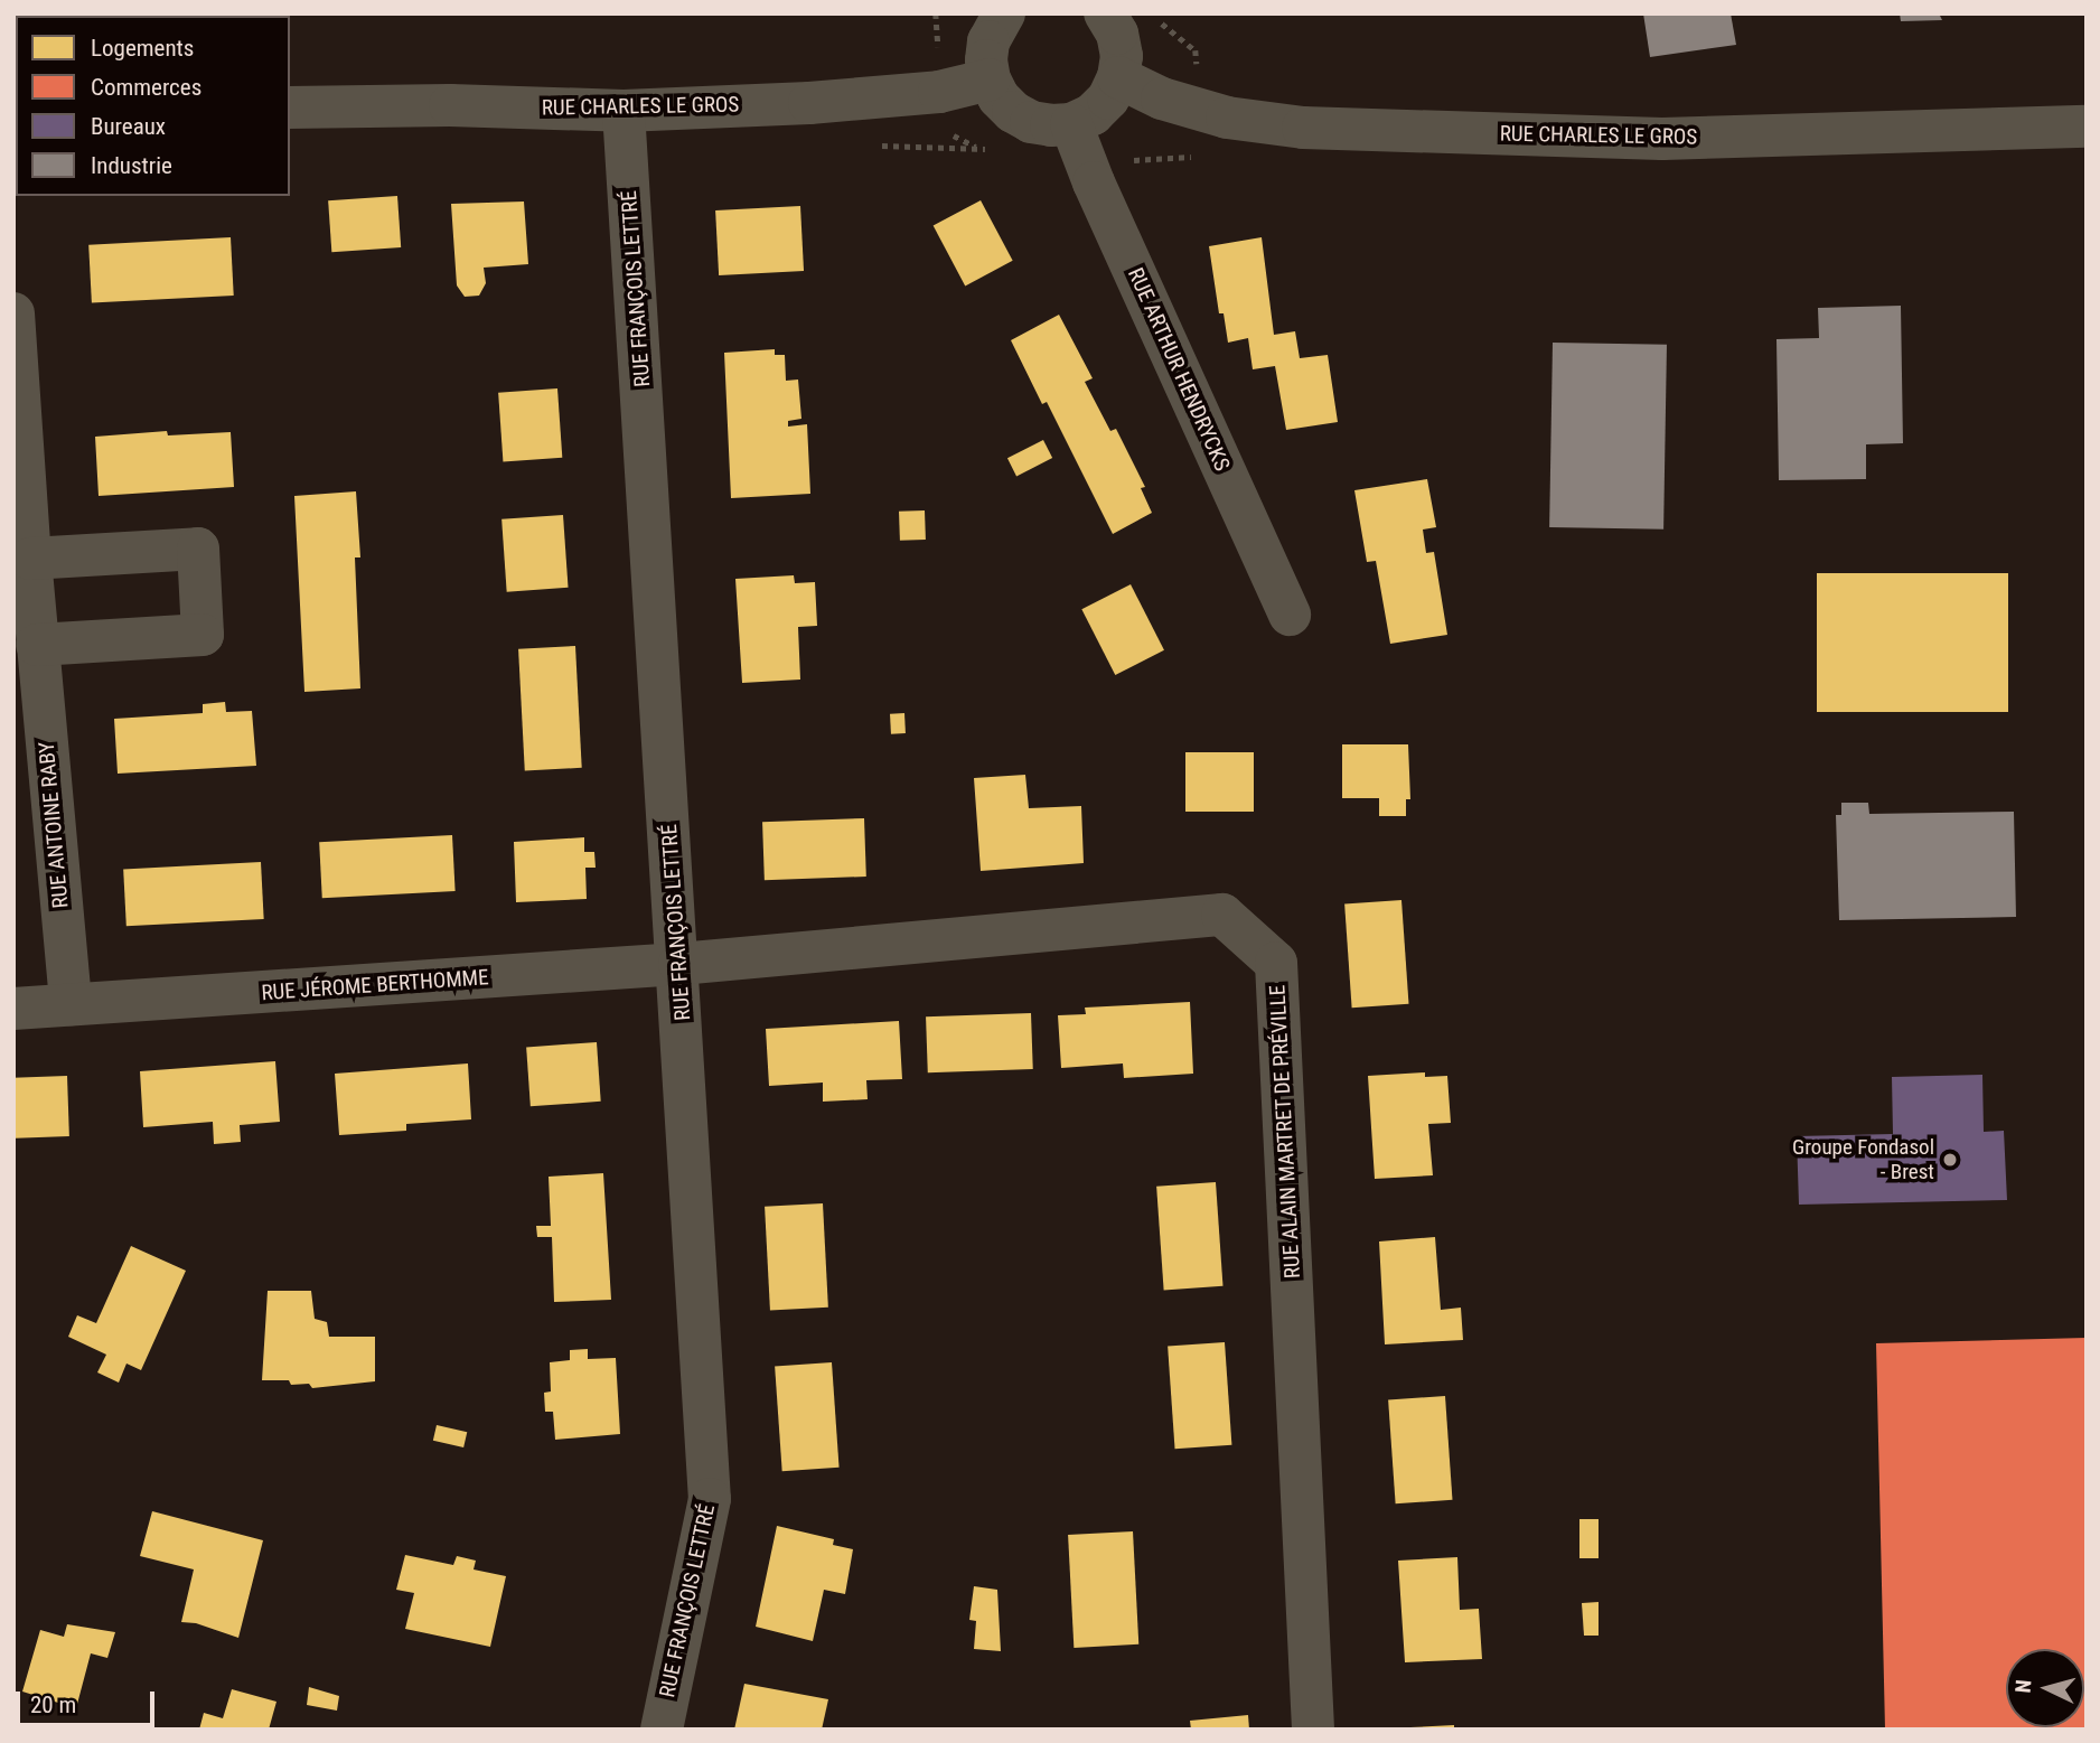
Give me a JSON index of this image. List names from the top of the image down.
{
  "streets": {
    "street": [
      "RUE CHARLES LE GROS",
      "RUE FRANÇOIS LETTRÉ",
      "RUE ARTHUR HENDRYCKS",
      "RUE ANTOINE RABY",
      "RUE JÉROME BERTHOMME",
      "RUE ALAIN MARTRET DE PRÉVILLE"
    ]
  },
  "crossings": [
    ["RUE CHARLES LE GROS", "RUE FRANÇOIS LETTRÉ"],
    ["RUE FRANÇOIS LETTRÉ", "RUE JÉROME BERTHOMME"],
    ["RUE FRANÇOIS LETTRÉ", "RUE ALAIN MARTRET DE PRÉVILLE"],
    ["RUE ANTOINE RABY", "RUE JÉROME BERTHOMME"],
    ["RUE JÉROME BERTHOMME", "RUE ALAIN MARTRET DE PRÉVILLE"]
  ],
  "places": ["Groupe Fondasol - Brest"],
  "legend": [
    "Logements",
    "Commerces",
    "Bureaux",
    "Industrie"
  ],
  "scale_bar": "20 m",
  "north": "left"
}
